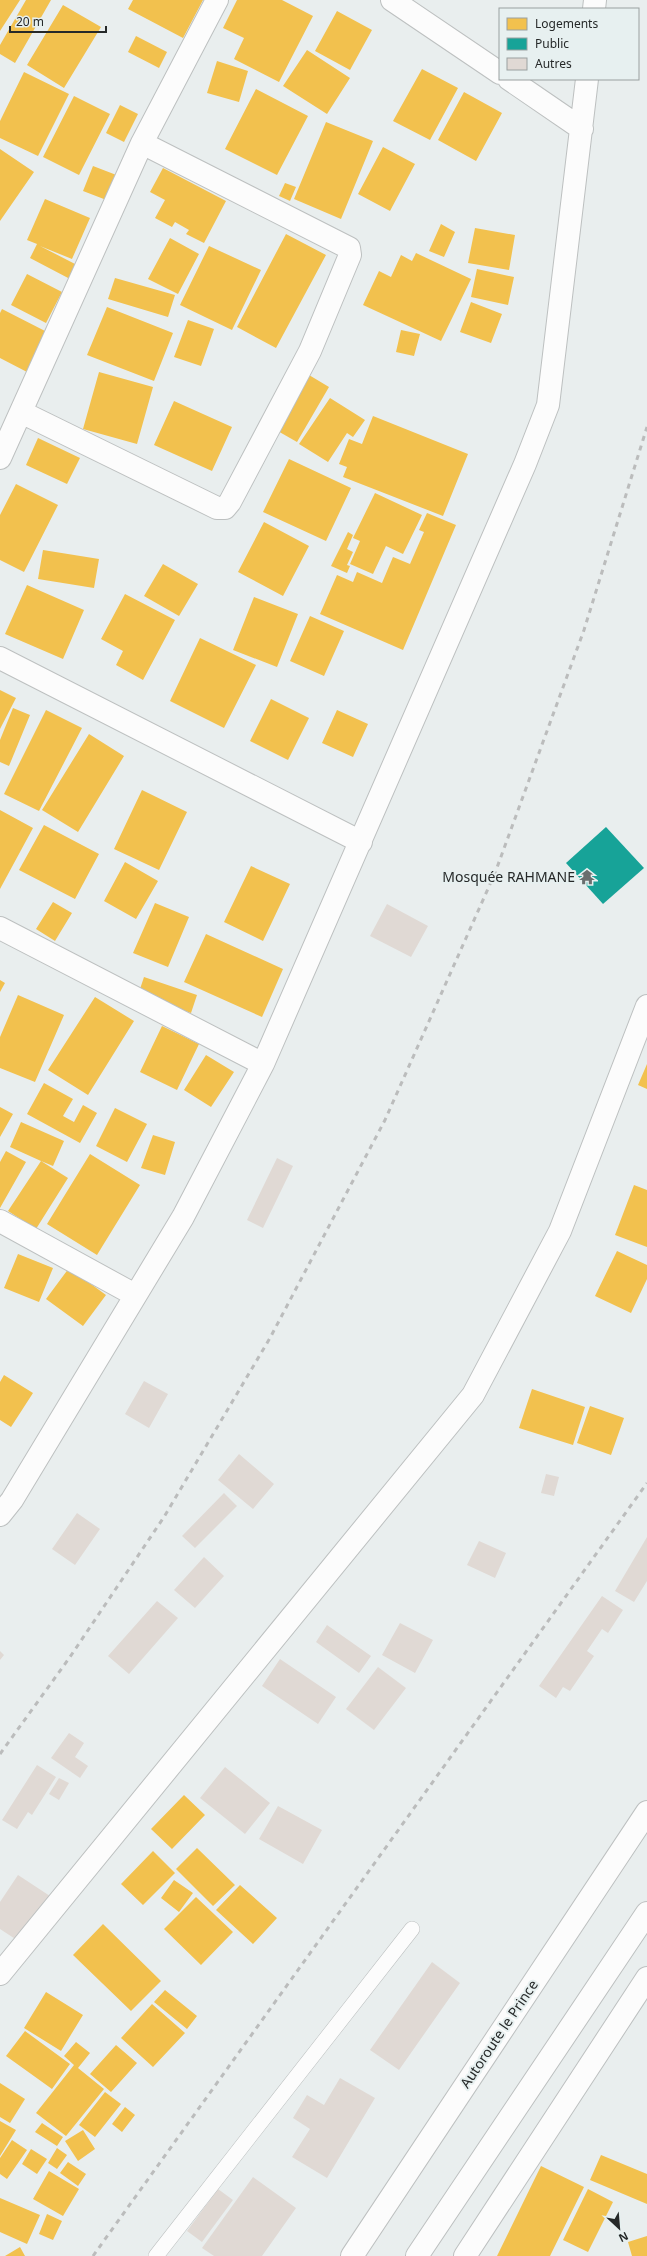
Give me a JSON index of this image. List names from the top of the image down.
{
  "streets": {
    "street": ["Autoroute le Prince"]
  },
  "places": {
    "temple": ["Mosquée RAHMANE"]
  },
  "legend": ["Logements", "Public", "Autres"],
  "scale_bar": "20 m",
  "north": "bottom right"
}
